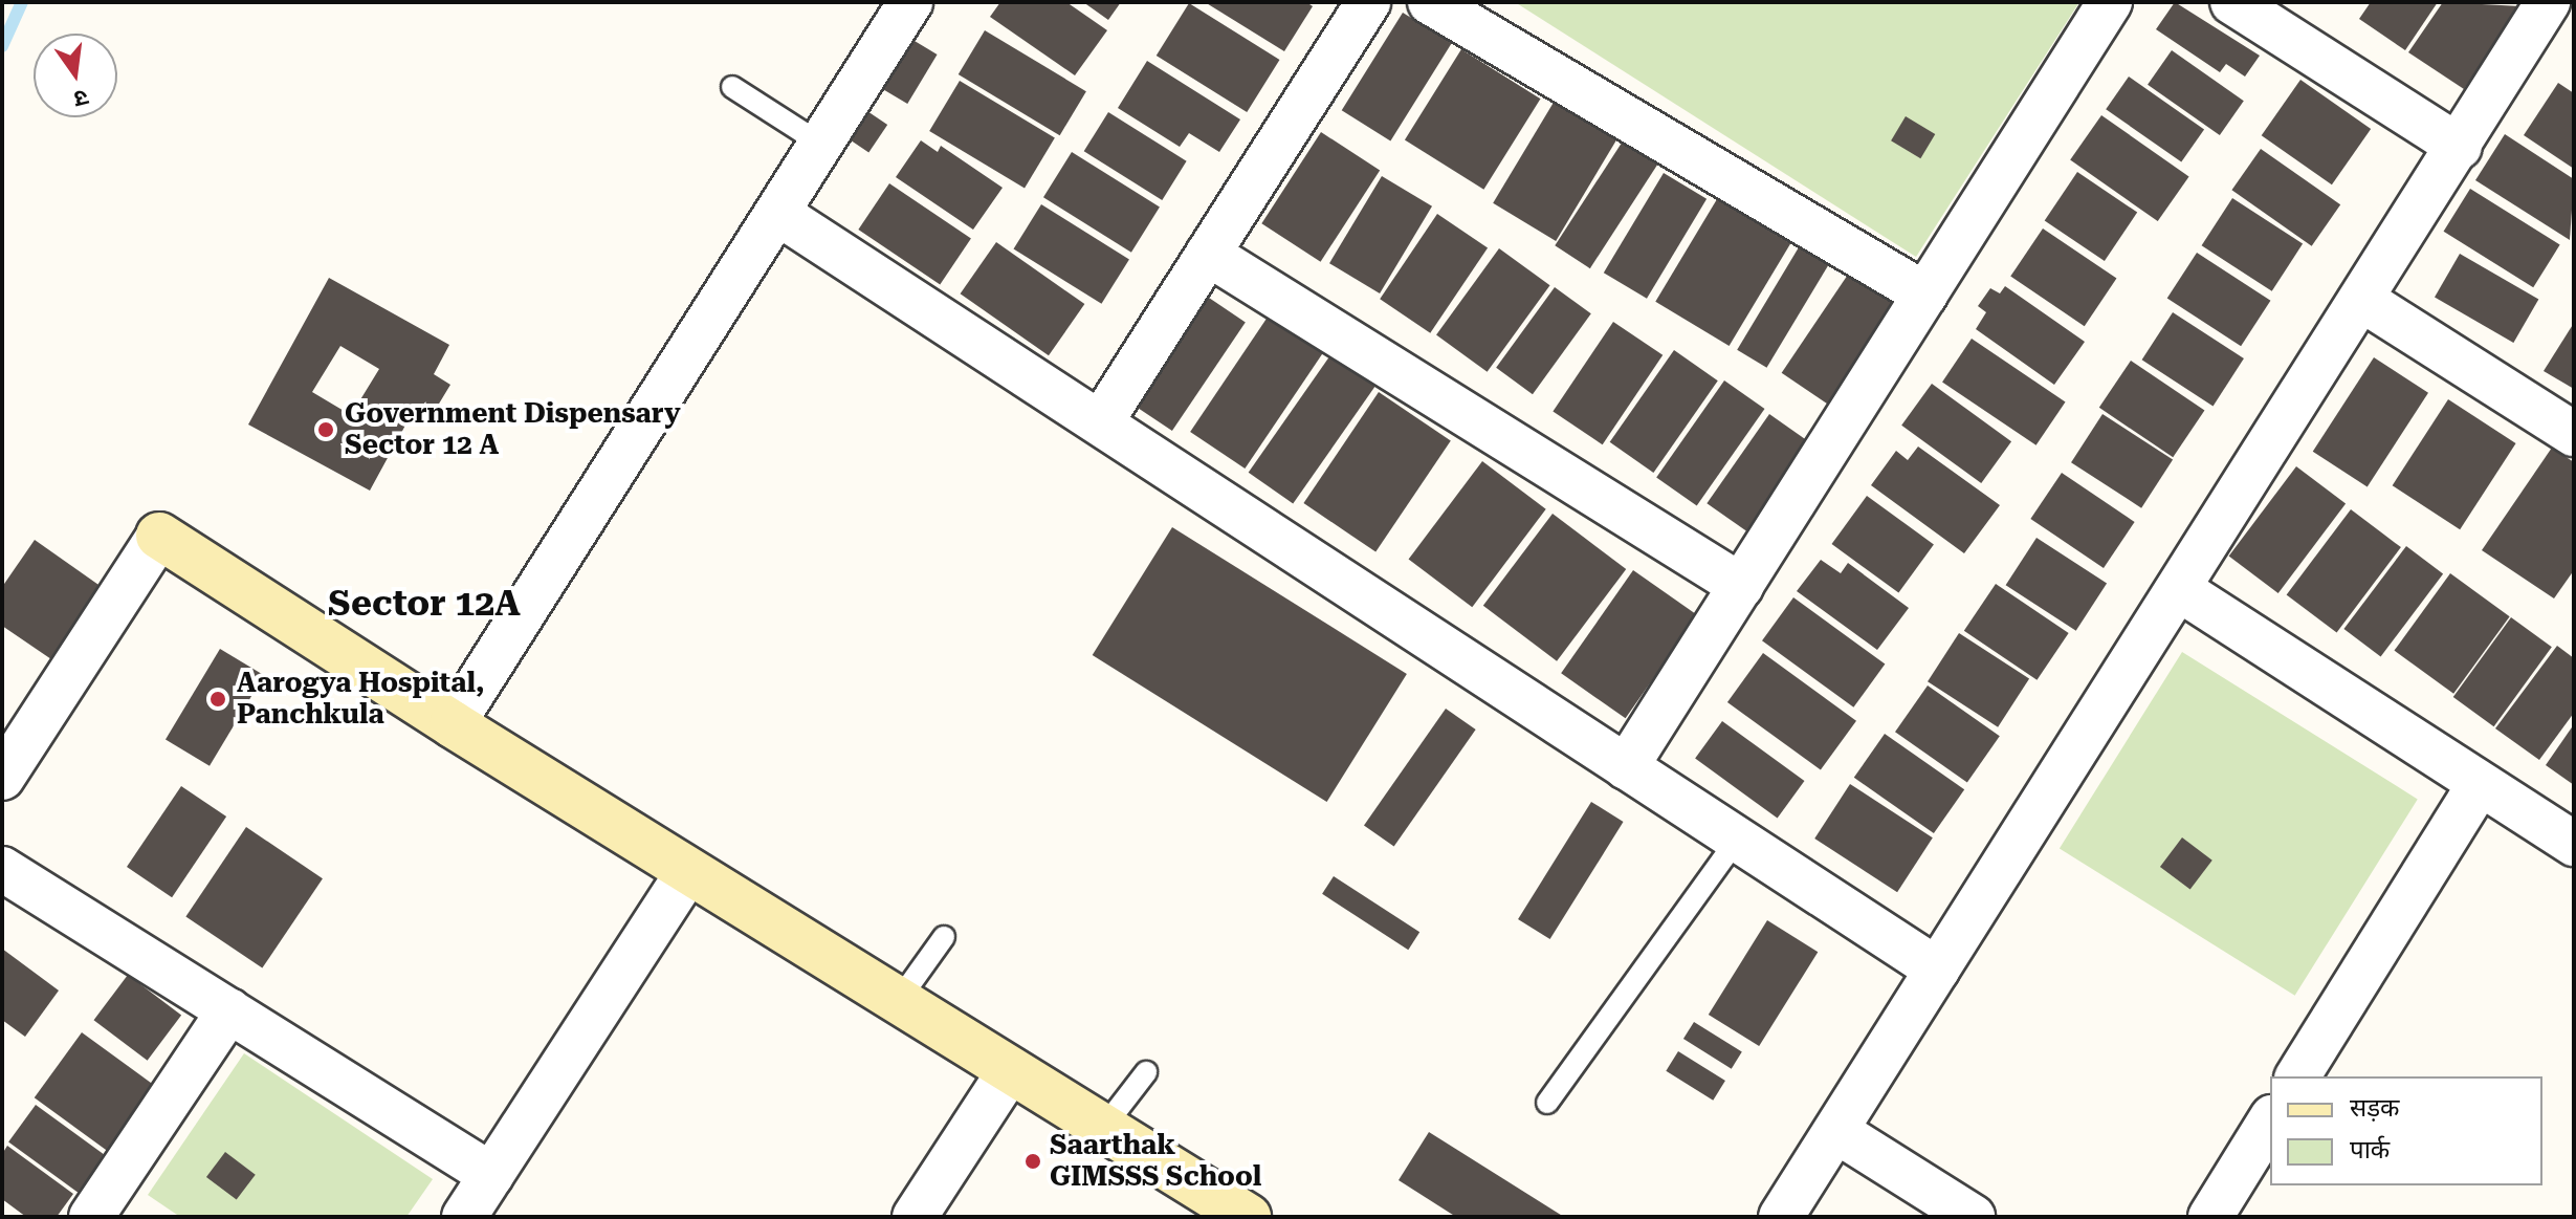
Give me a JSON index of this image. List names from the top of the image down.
{
  "districts": ["Sector 12A"],
  "places": ["Government Dispensary Sector 12 A", "Aarogya Hospital, Panchkula", "Saarthak GIMSSS School"],
  "legend": ["सड़क", "पार्क"],
  "north": "bottom"
}
